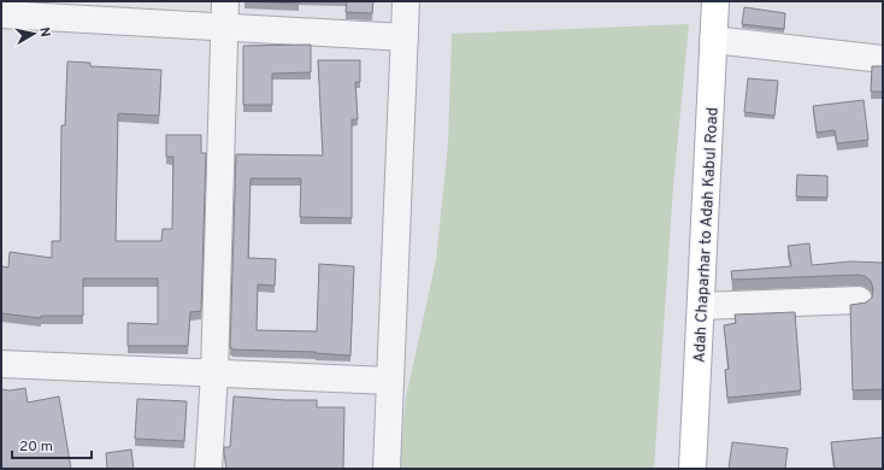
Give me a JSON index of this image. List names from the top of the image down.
{
  "streets": {
    "main road": ["Adah Chaparhar to Adah Kabul Road"]
  },
  "scale_bar": "20 m",
  "north": "right"
}
